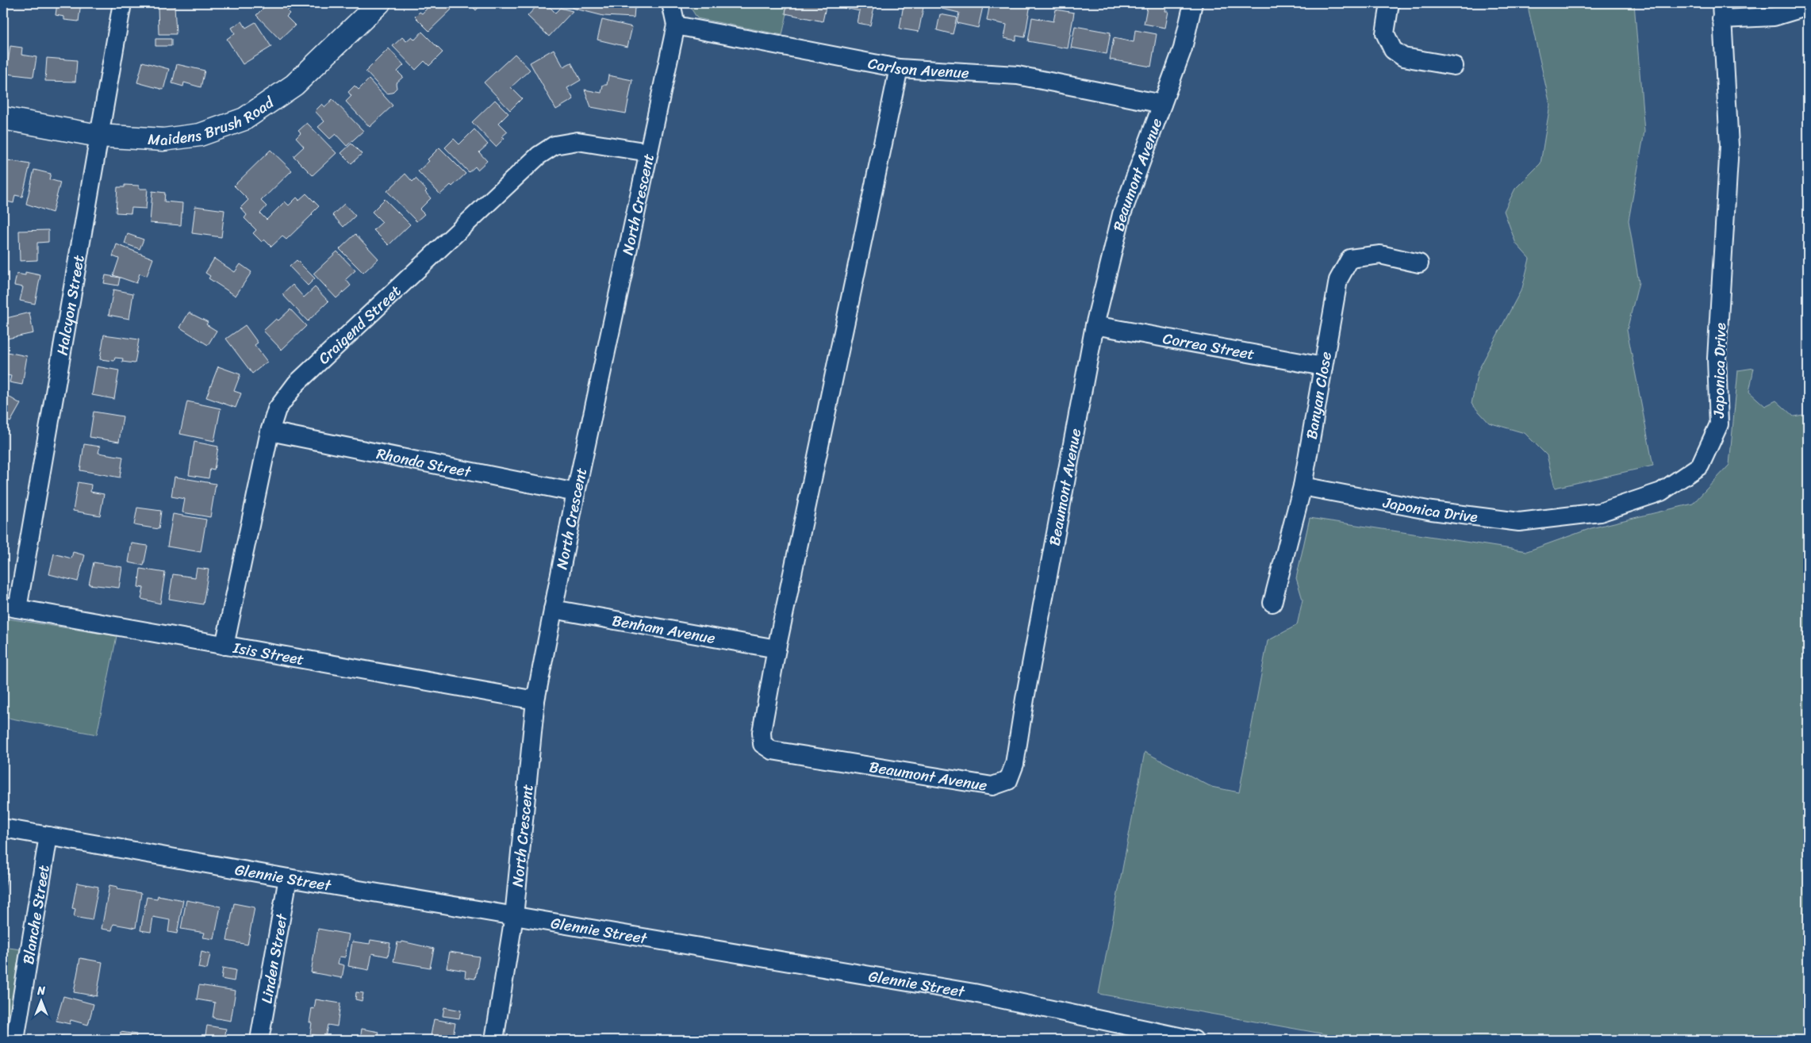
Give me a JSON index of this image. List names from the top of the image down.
{
  "streets": {
    "street": [
      "Carlson Avenue",
      "Maidens Brush Road",
      "Beaumont Avenue",
      "North Crescent",
      "Halcyon Street",
      "Craigend Street",
      "Correa Street",
      "Japonica Drive",
      "Banyan Close",
      "Rhonda Street",
      "Benham Avenue",
      "Isis Street",
      "Glennie Street",
      "Blanche Street",
      "Linden Street"
    ]
  },
  "crossings": [
    ["Carlson Avenue", "Beaumont Avenue"],
    ["Carlson Avenue", "North Crescent"],
    ["Maidens Brush Road", "Halcyon Street"],
    ["Beaumont Avenue", "Correa Street"],
    ["Beaumont Avenue", "Benham Avenue"],
    ["North Crescent", "Craigend Street"],
    ["North Crescent", "Rhonda Street"],
    ["North Crescent", "Benham Avenue"],
    ["North Crescent", "Isis Street"],
    ["North Crescent", "Glennie Street"],
    ["Halcyon Street", "Isis Street"],
    ["Craigend Street", "Rhonda Street"],
    ["Craigend Street", "Isis Street"],
    ["Correa Street", "Banyan Close"],
    ["Japonica Drive", "Banyan Close"],
    ["Glennie Street", "Blanche Street"],
    ["Glennie Street", "Linden Street"]
  ],
  "north": "top"
}
